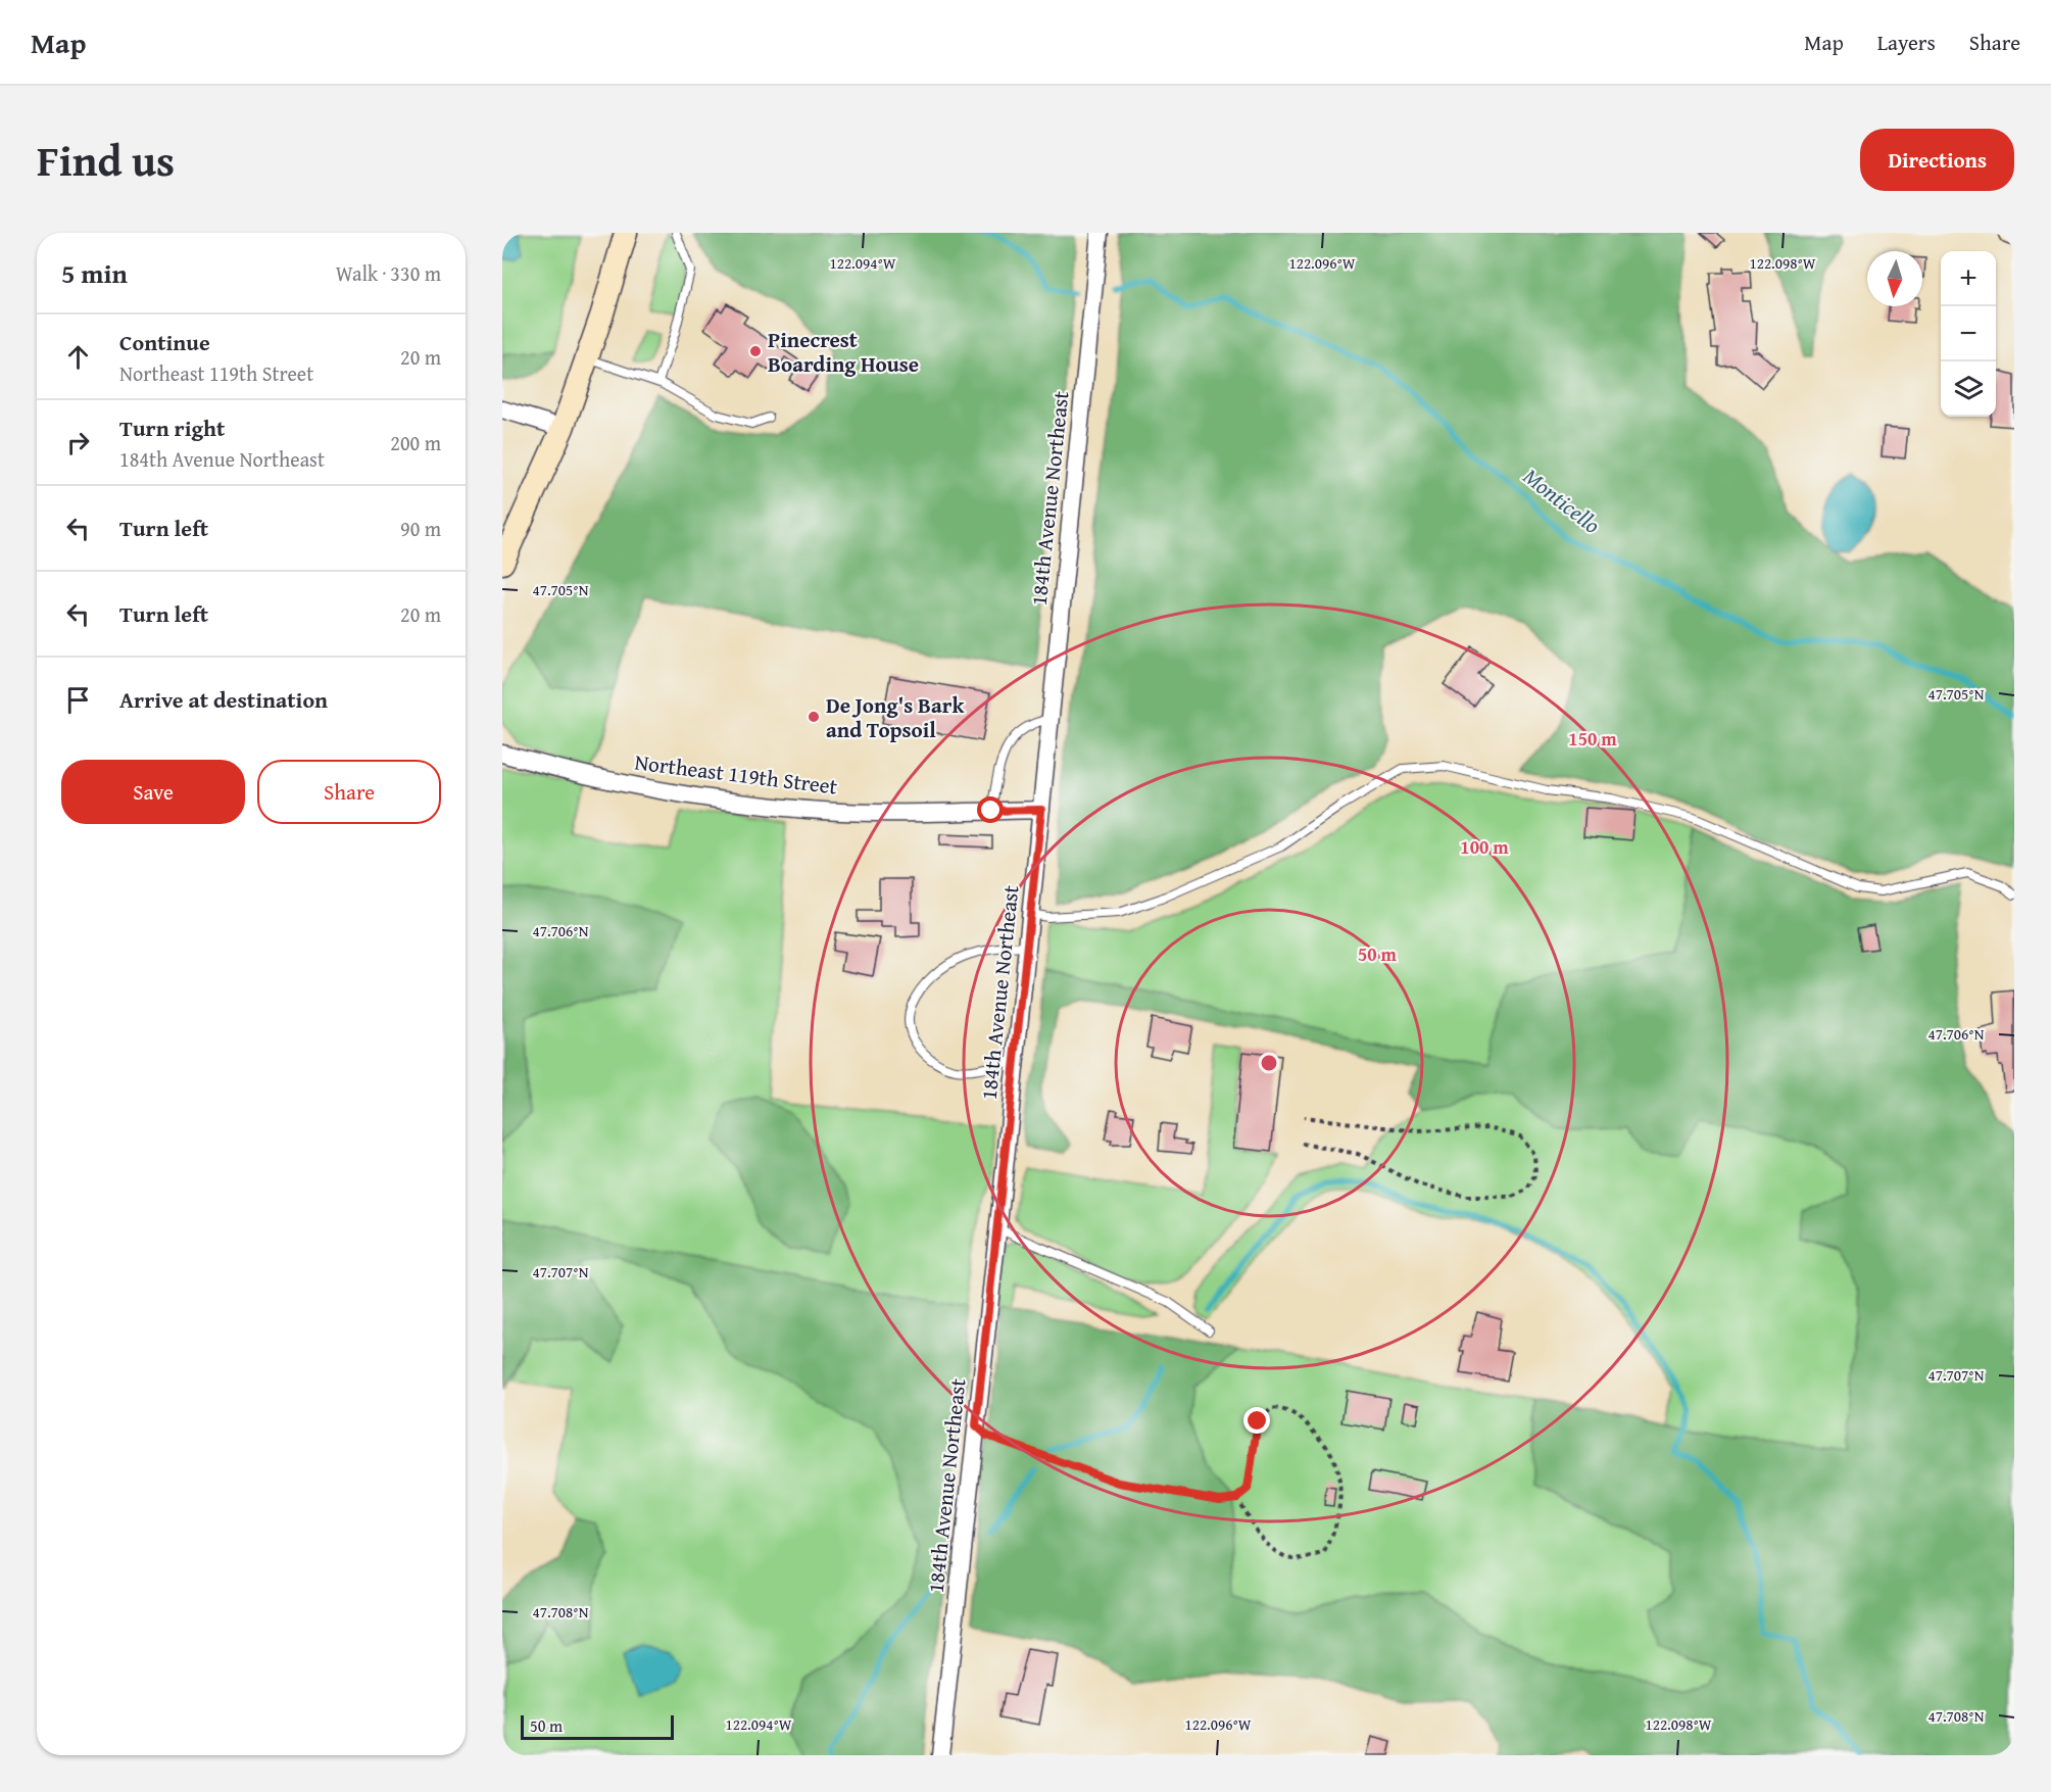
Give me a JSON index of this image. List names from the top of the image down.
{
  "streets": {
    "street": ["184th Avenue Northeast", "Northeast 119th Street"]
  },
  "crossings": [
    ["184th Avenue Northeast", "Northeast 119th Street"]
  ],
  "water": ["Monticello"],
  "places": ["Pinecrest Boarding House", "De Jong's Bark and Topsoil"],
  "scale_bar": "50 m",
  "north": "bottom",
  "page": {
    "header": "Map",
    "nav": ["Map", "Layers", "Share"],
    "title": "Find us",
    "buttons": [
      "Directions",
      ["Save", "Share"]
    ],
    "heading": ["5 min", "Walk · 330 m"],
    "map_buttons": ["+", "−"],
    "list": [
      ["Continue", "Northeast 119th Street", "20 m"],
      ["Turn right", "184th Avenue Northeast", "200 m"],
      ["Turn left", "90 m"],
      ["Turn left", "20 m"],
      "Arrive at destination"
    ],
    "scale": "50 m"
  },
  "coordinates": [
    "122.094°W",
    "122.096°W",
    "122.098°W",
    "47.705°N",
    "47.706°N",
    "47.707°N",
    "47.708°N"
  ],
  "rings": ["150 m", "100 m", "50 m"]
}
